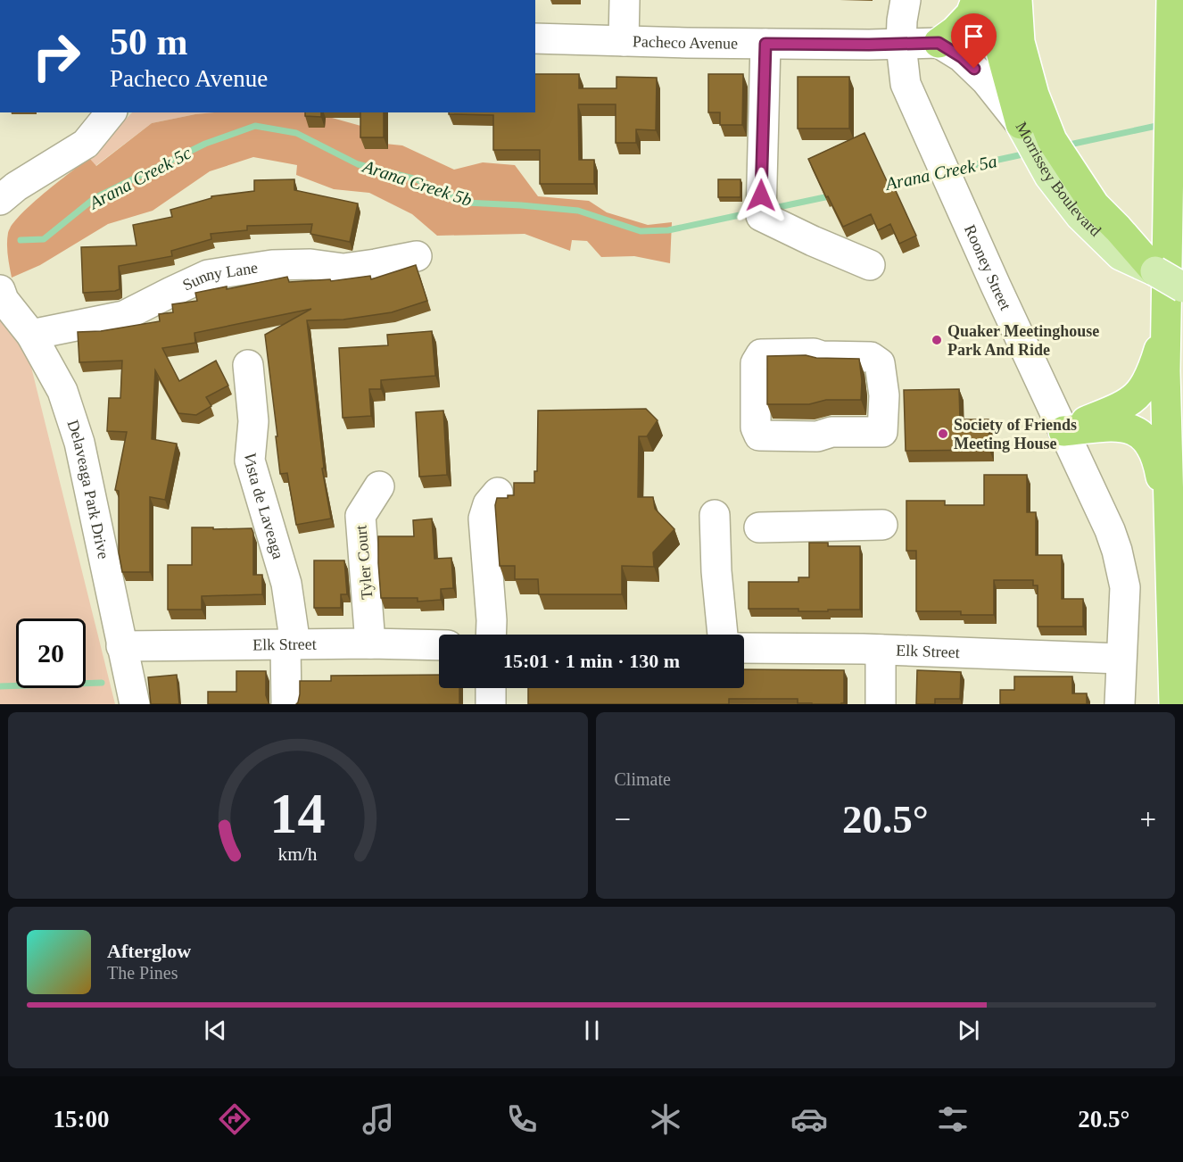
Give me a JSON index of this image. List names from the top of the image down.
{
  "streets": {
    "main road": ["Morrissey Boulevard"],
    "street": [
      "Pacheco Avenue",
      "Rooney Street",
      "Sunny Lane",
      "Delaveaga Park Drive",
      "Vista de Laveaga",
      "Tyler Court",
      "Elk Street"
    ]
  },
  "crossings": [
    ["Pacheco Avenue", "Rooney Street"],
    ["Rooney Street", "Elk Street"],
    ["Sunny Lane", "Delaveaga Park Drive"],
    ["Delaveaga Park Drive", "Elk Street"],
    ["Vista de Laveaga", "Elk Street"],
    ["Tyler Court", "Elk Street"]
  ],
  "water": ["Arana Creek 5a", "Arana Creek 5c", "Arana Creek 5b"],
  "places": ["Quaker Meetinghouse Park And Ride", "Society of Friends Meeting House"],
  "page": {
    "turn": ["50 m", "Pacheco Avenue"],
    "limit": "20",
    "trip": "15:01 · 1 min · 130 m",
    "tile": "Climate",
    "heat": ["−", "20.5°", "+"],
    "song": ["Afterglow", "The Pines"],
    "tabs": ["15:00", "20.5°"],
    "gauge": ["14", "km/h"]
  }
}
